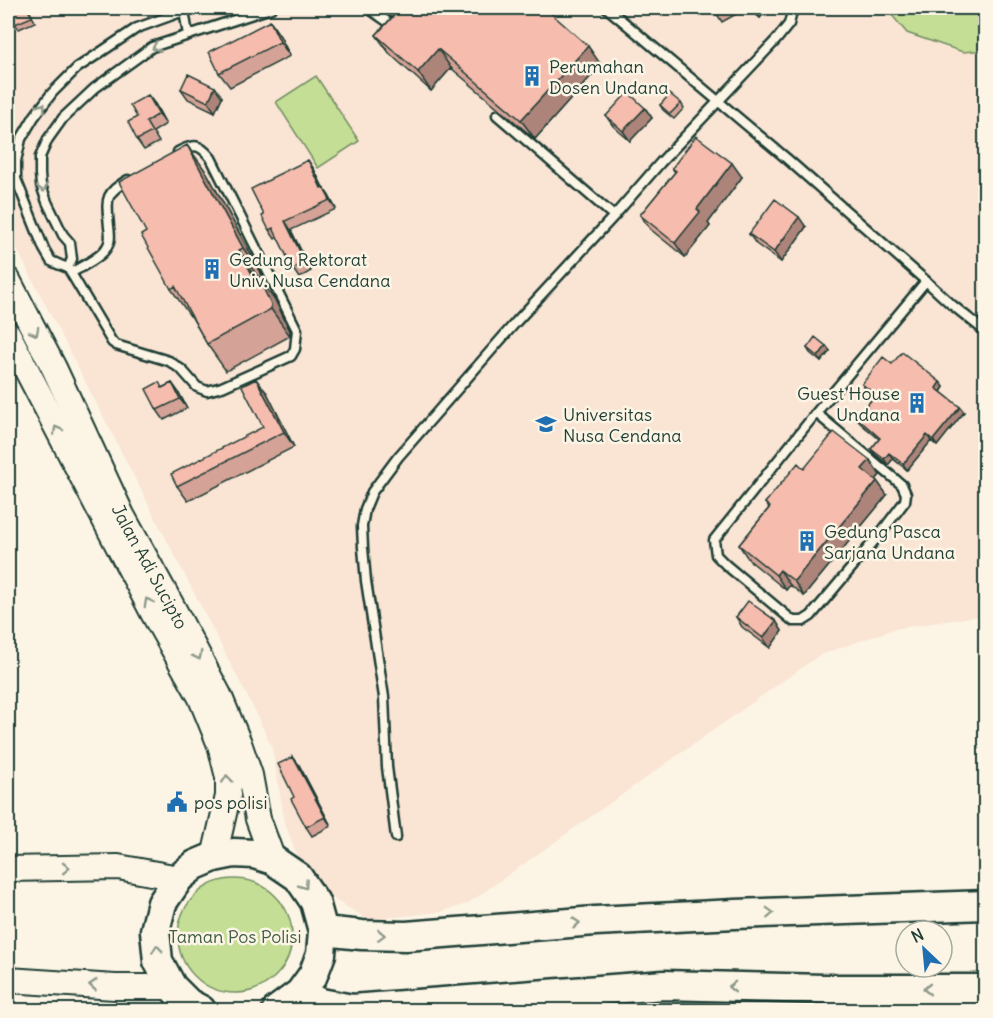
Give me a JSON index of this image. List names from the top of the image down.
{
  "streets": {
    "main road": ["Jalan Adi Sucipto"]
  },
  "parks": ["Taman Pos Polisi"],
  "places": {
    "building": [
      "Perumahan Dosen Undana",
      "Gedung Rektorat Univ. Nusa Cendana",
      "Guest House Undana",
      "Gedung Pasca Sarjana Undana"
    ],
    "school or university": ["Universitas Nusa Cendana"],
    "public building": ["pos polisi"]
  },
  "north": "top left"
}
